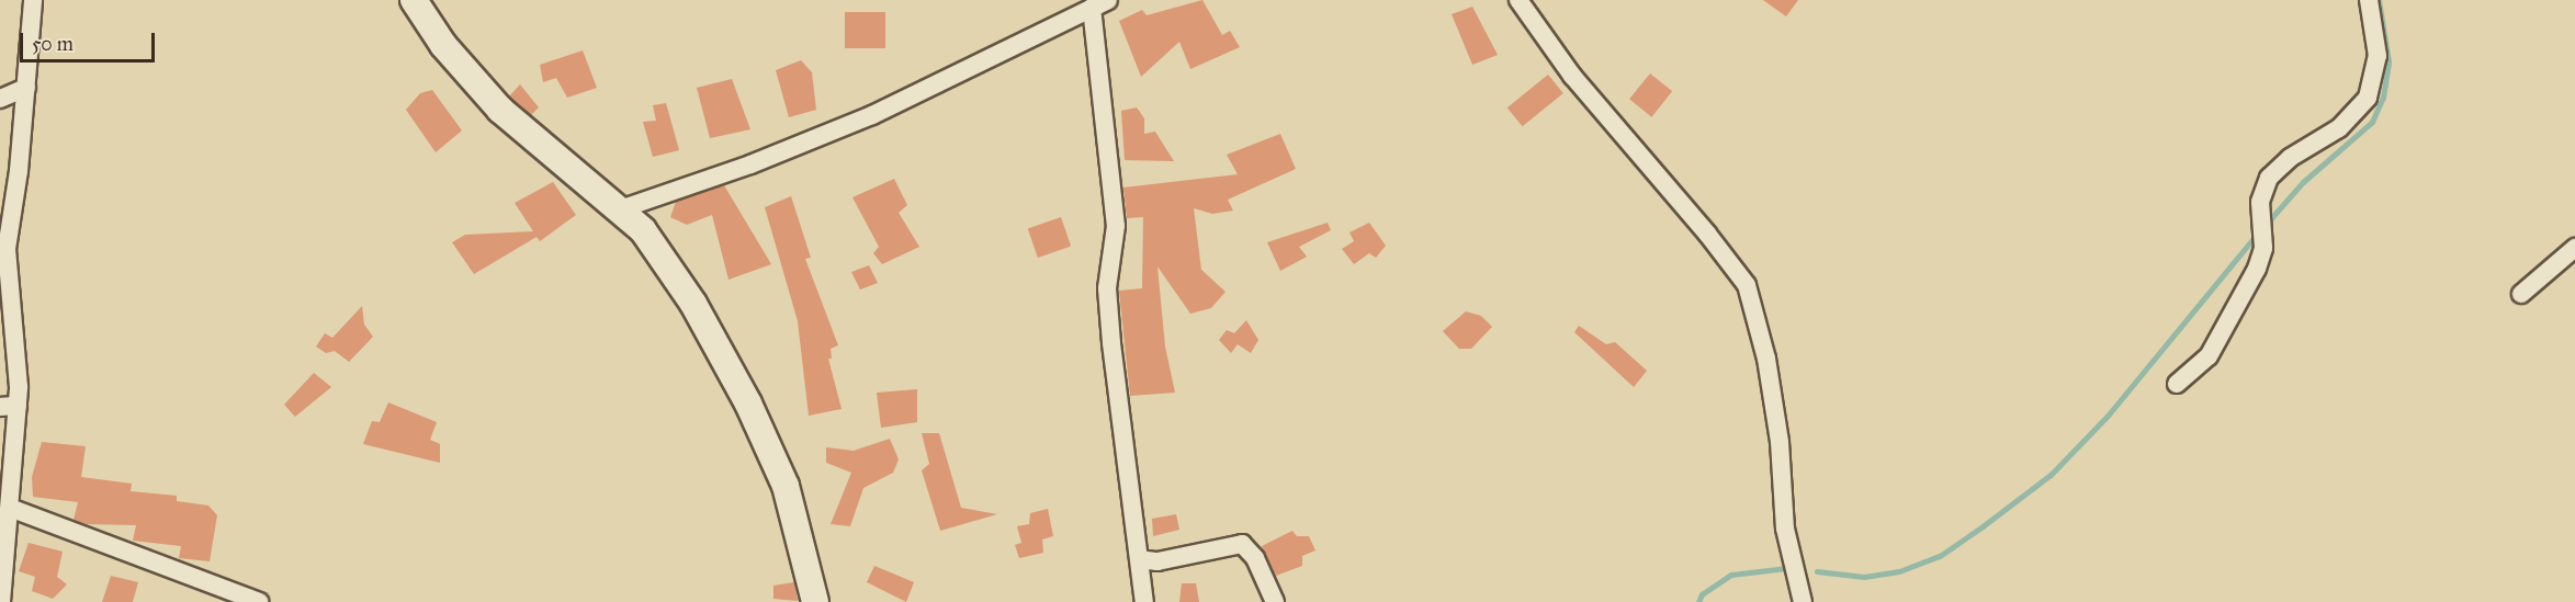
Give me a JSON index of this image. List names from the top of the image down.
{
  "scale_bar": "50 m"
}
